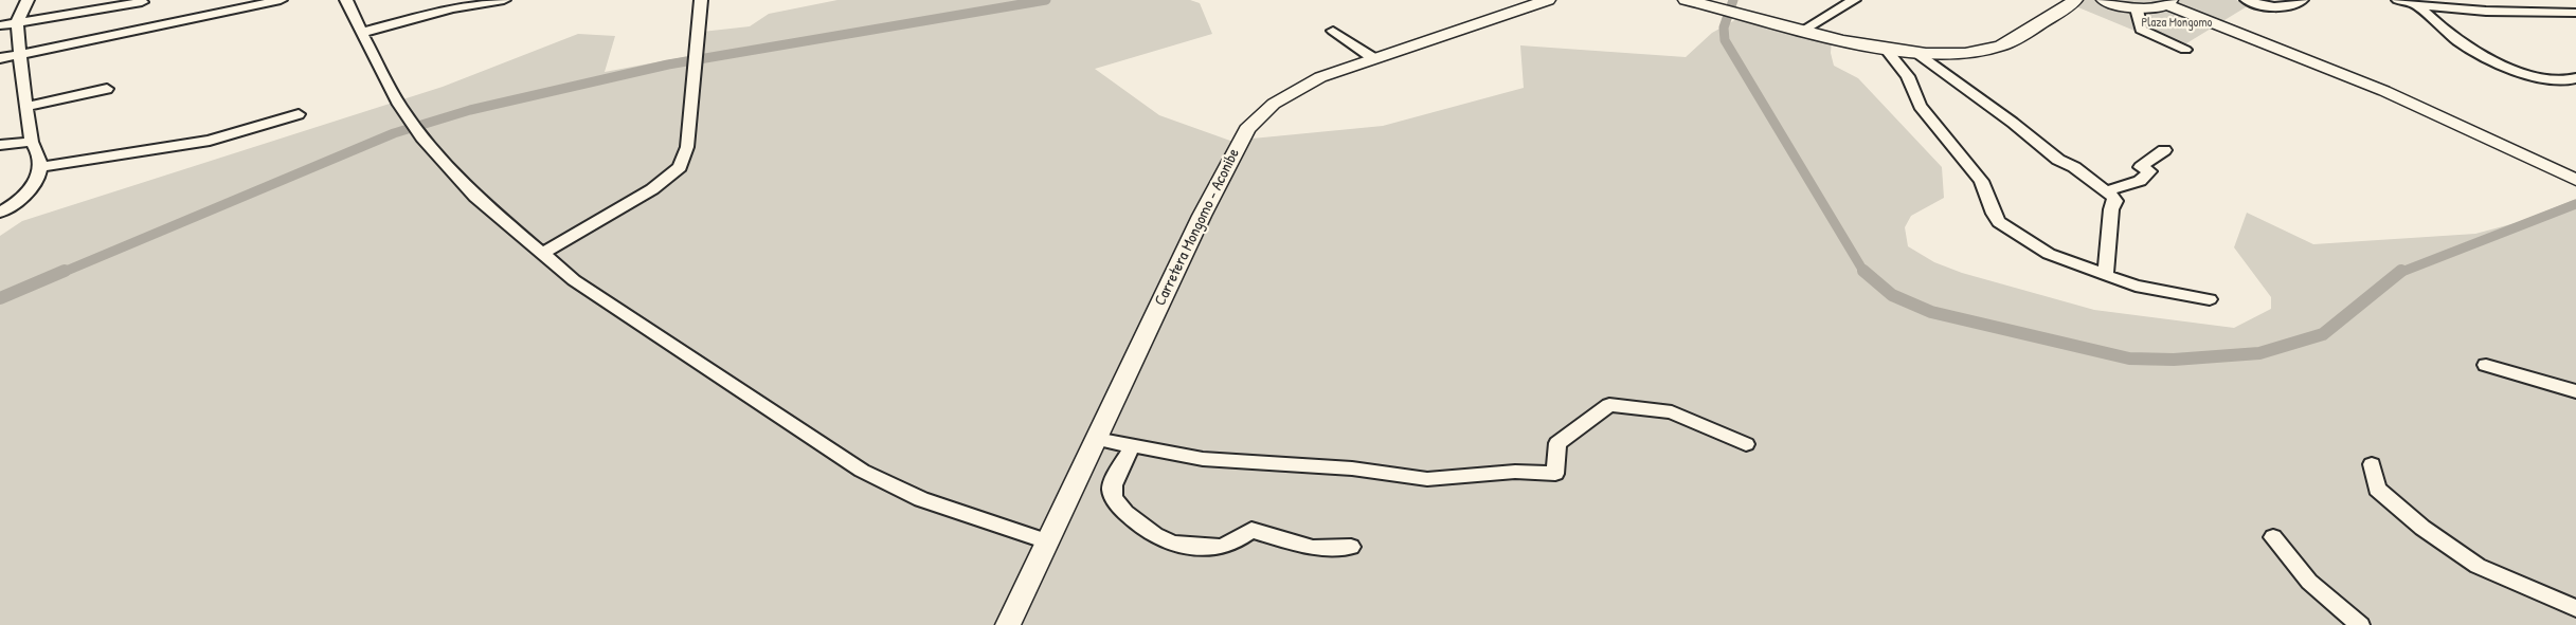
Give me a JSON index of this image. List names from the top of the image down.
{
  "streets": {
    "main road": ["Carretera Mongomo - Aconibe"]
  },
  "parks": ["Plaza Mongomo"]
}
